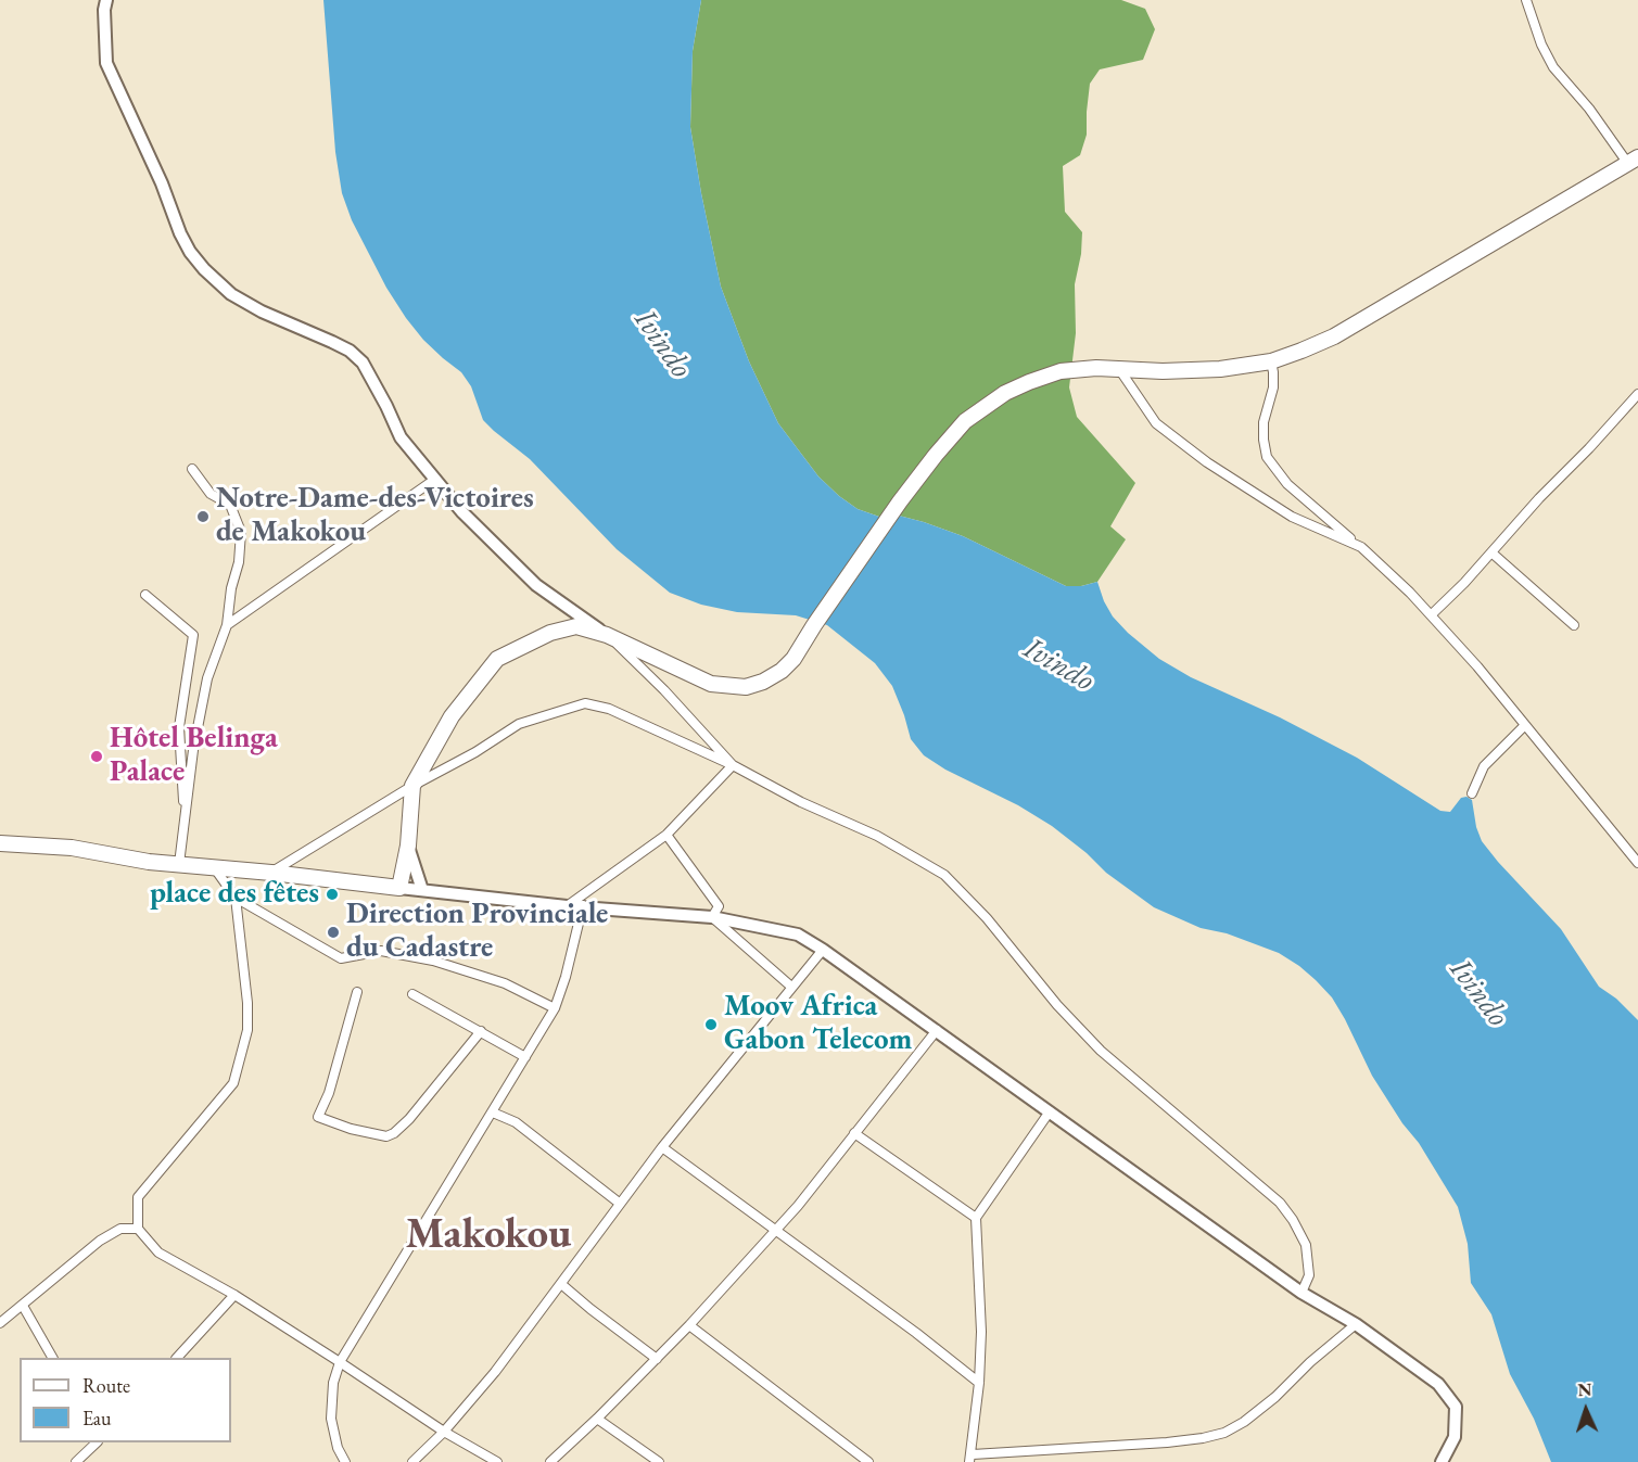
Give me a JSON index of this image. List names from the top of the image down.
{
  "districts": ["Makokou"],
  "water": ["Ivindo"],
  "places": [
    "Notre-Dame-des-Victoires de Makokou",
    "Hôtel Belinga Palace",
    "place des fêtes",
    "Direction Provinciale du Cadastre",
    "Moov Africa Gabon Telecom"
  ],
  "legend": ["Route", "Eau"],
  "north": "top"
}
